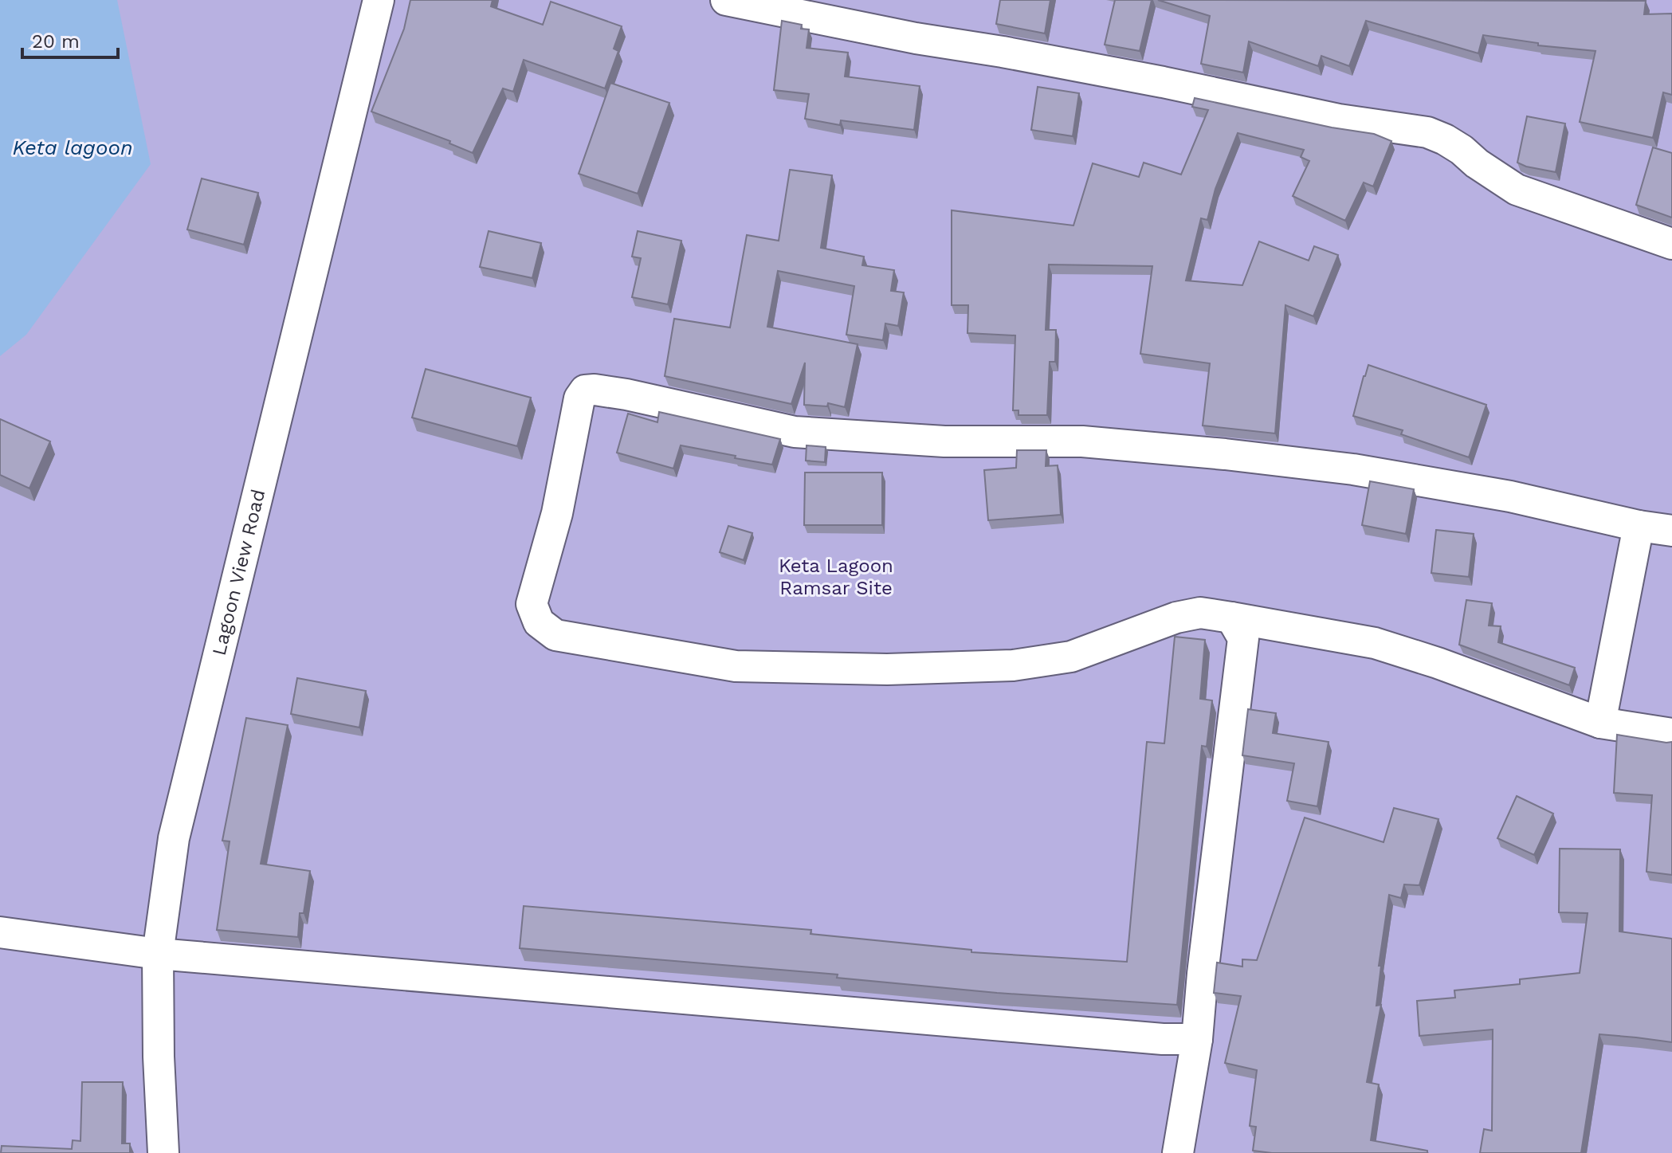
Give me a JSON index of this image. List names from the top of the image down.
{
  "streets": {
    "street": ["Lagoon View Road"]
  },
  "water": ["Keta lagoon"],
  "parks": ["Keta Lagoon Ramsar Site"],
  "scale_bar": "20 m"
}
